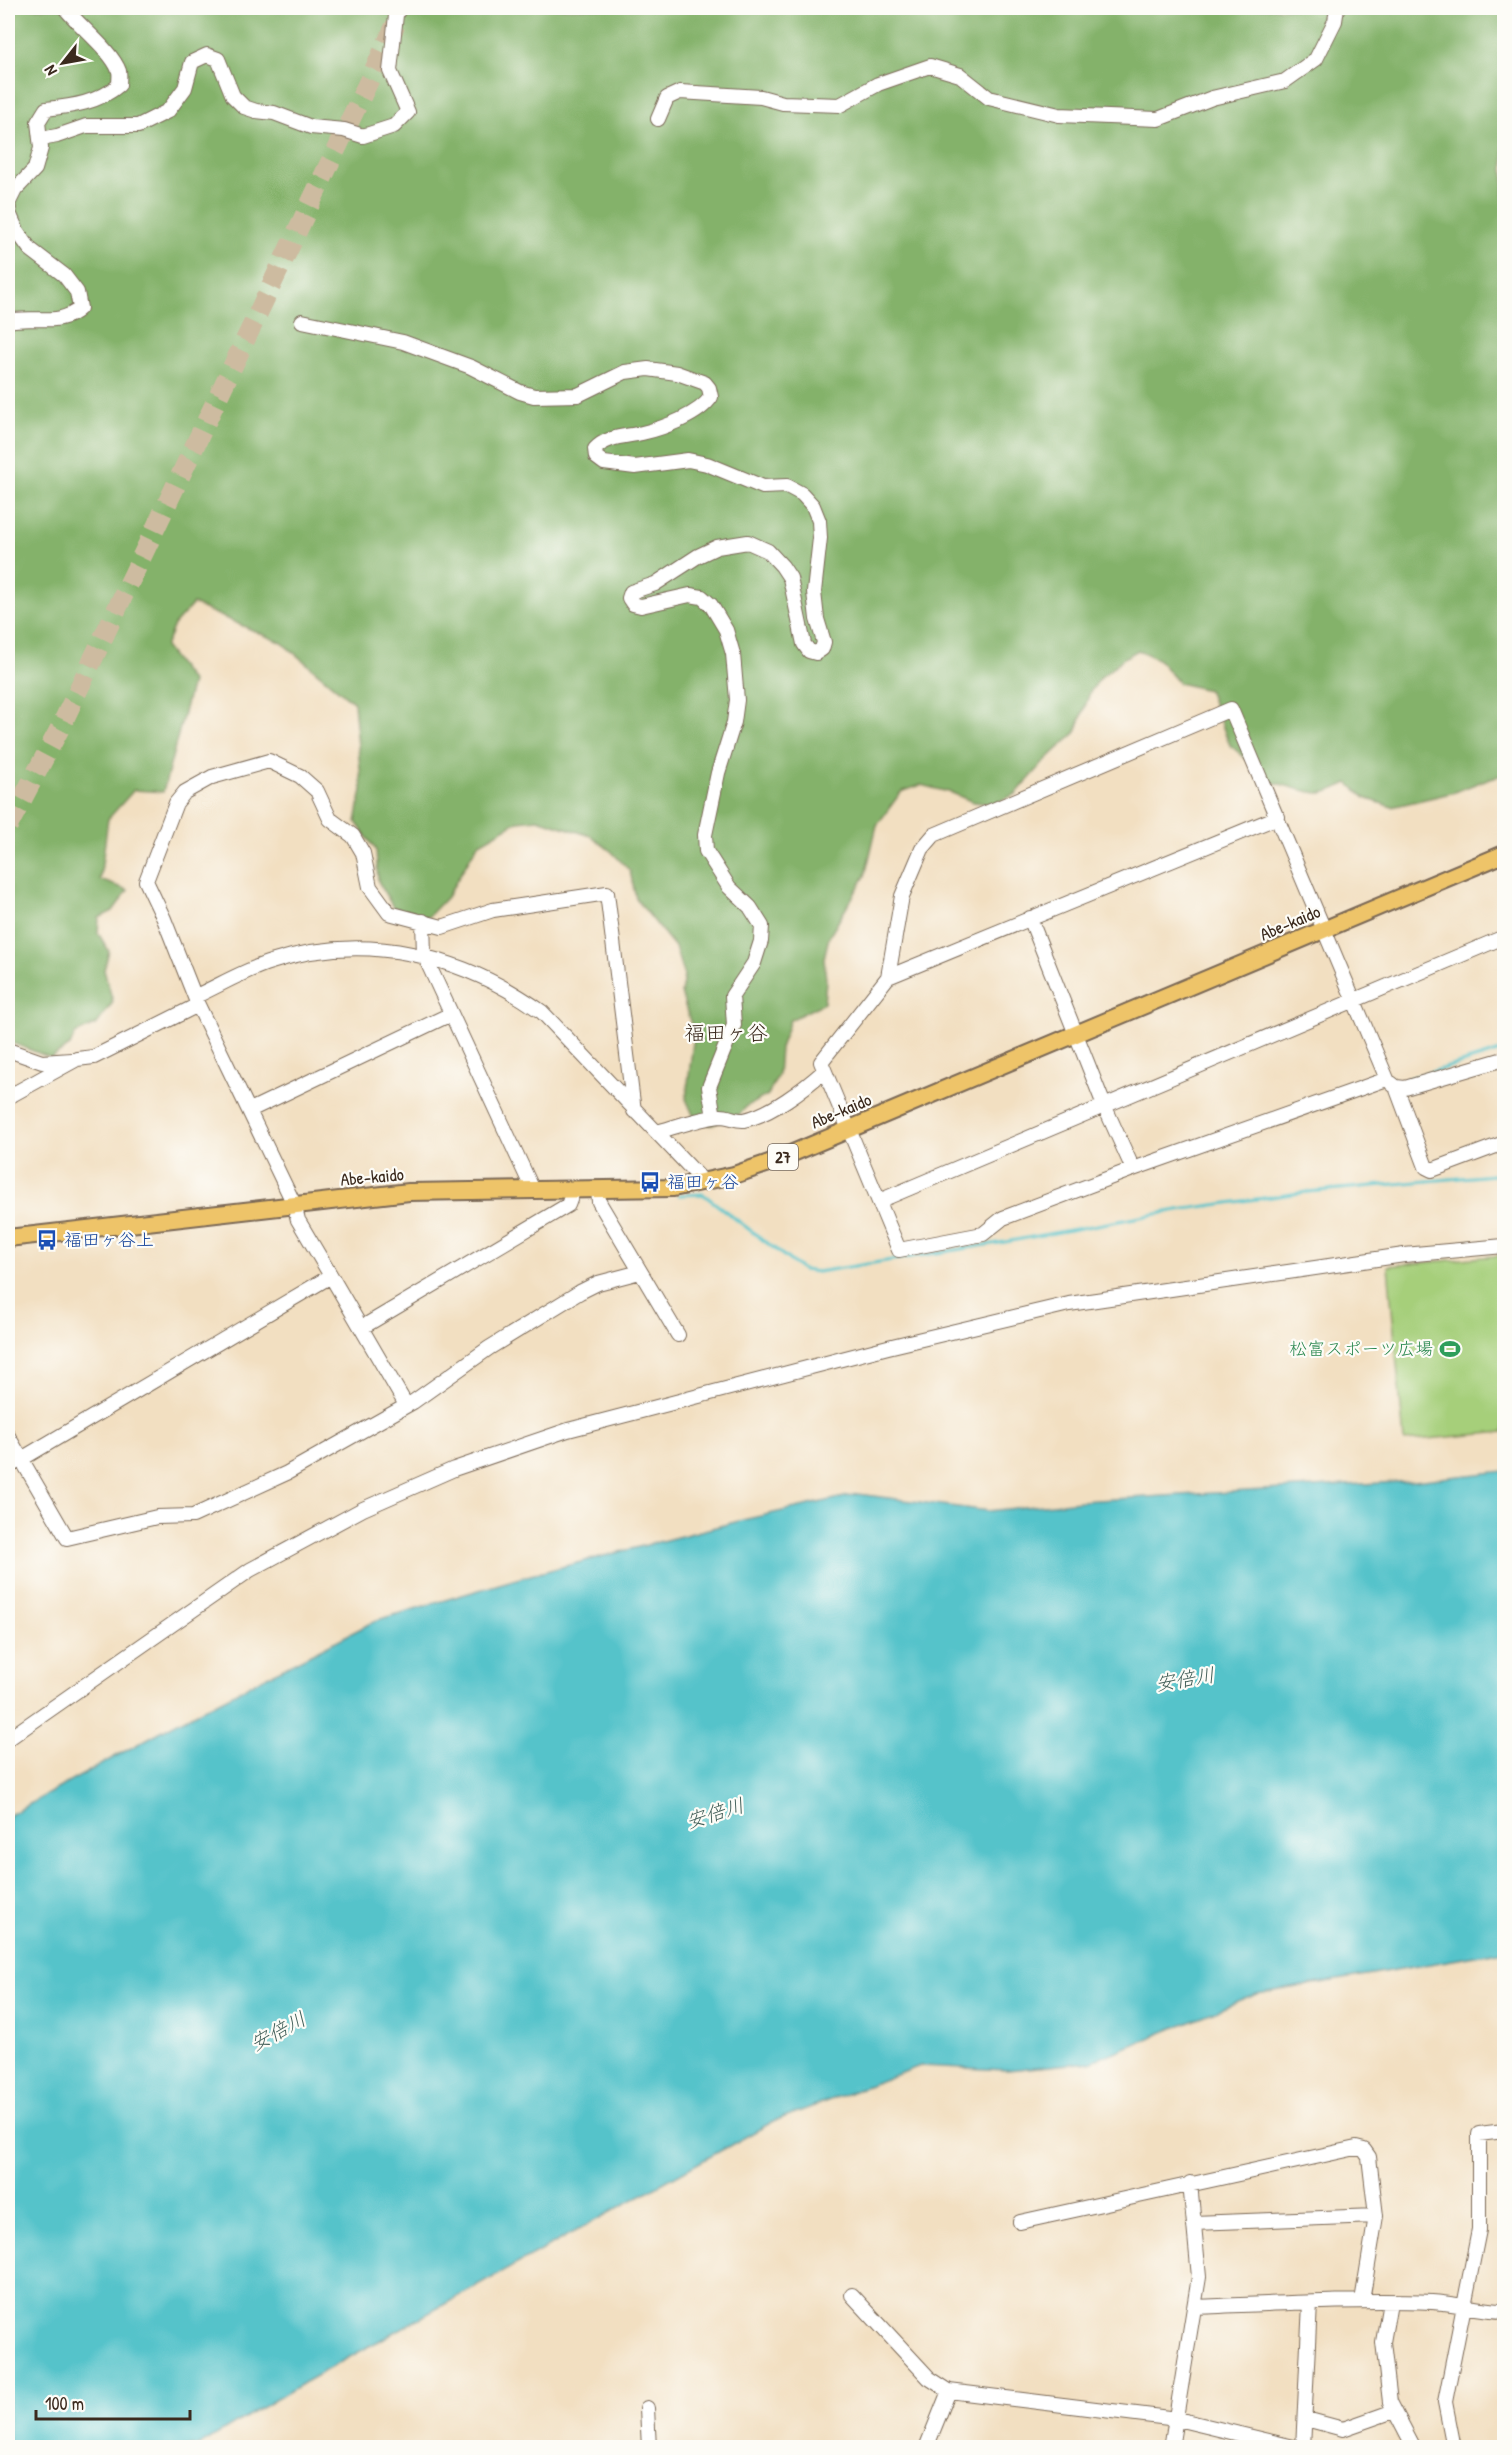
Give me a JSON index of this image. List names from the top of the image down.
{
  "streets": {
    "main road": ["Abe-kaido", "27"]
  },
  "districts": ["福田ヶ谷"],
  "water": ["安倍川"],
  "places": {
    "bus stop": ["福田ヶ谷", "福田ヶ谷上"],
    "sports": ["松富スポーツ広場"]
  },
  "scale_bar": "100 m",
  "north": "bottom left"
}
